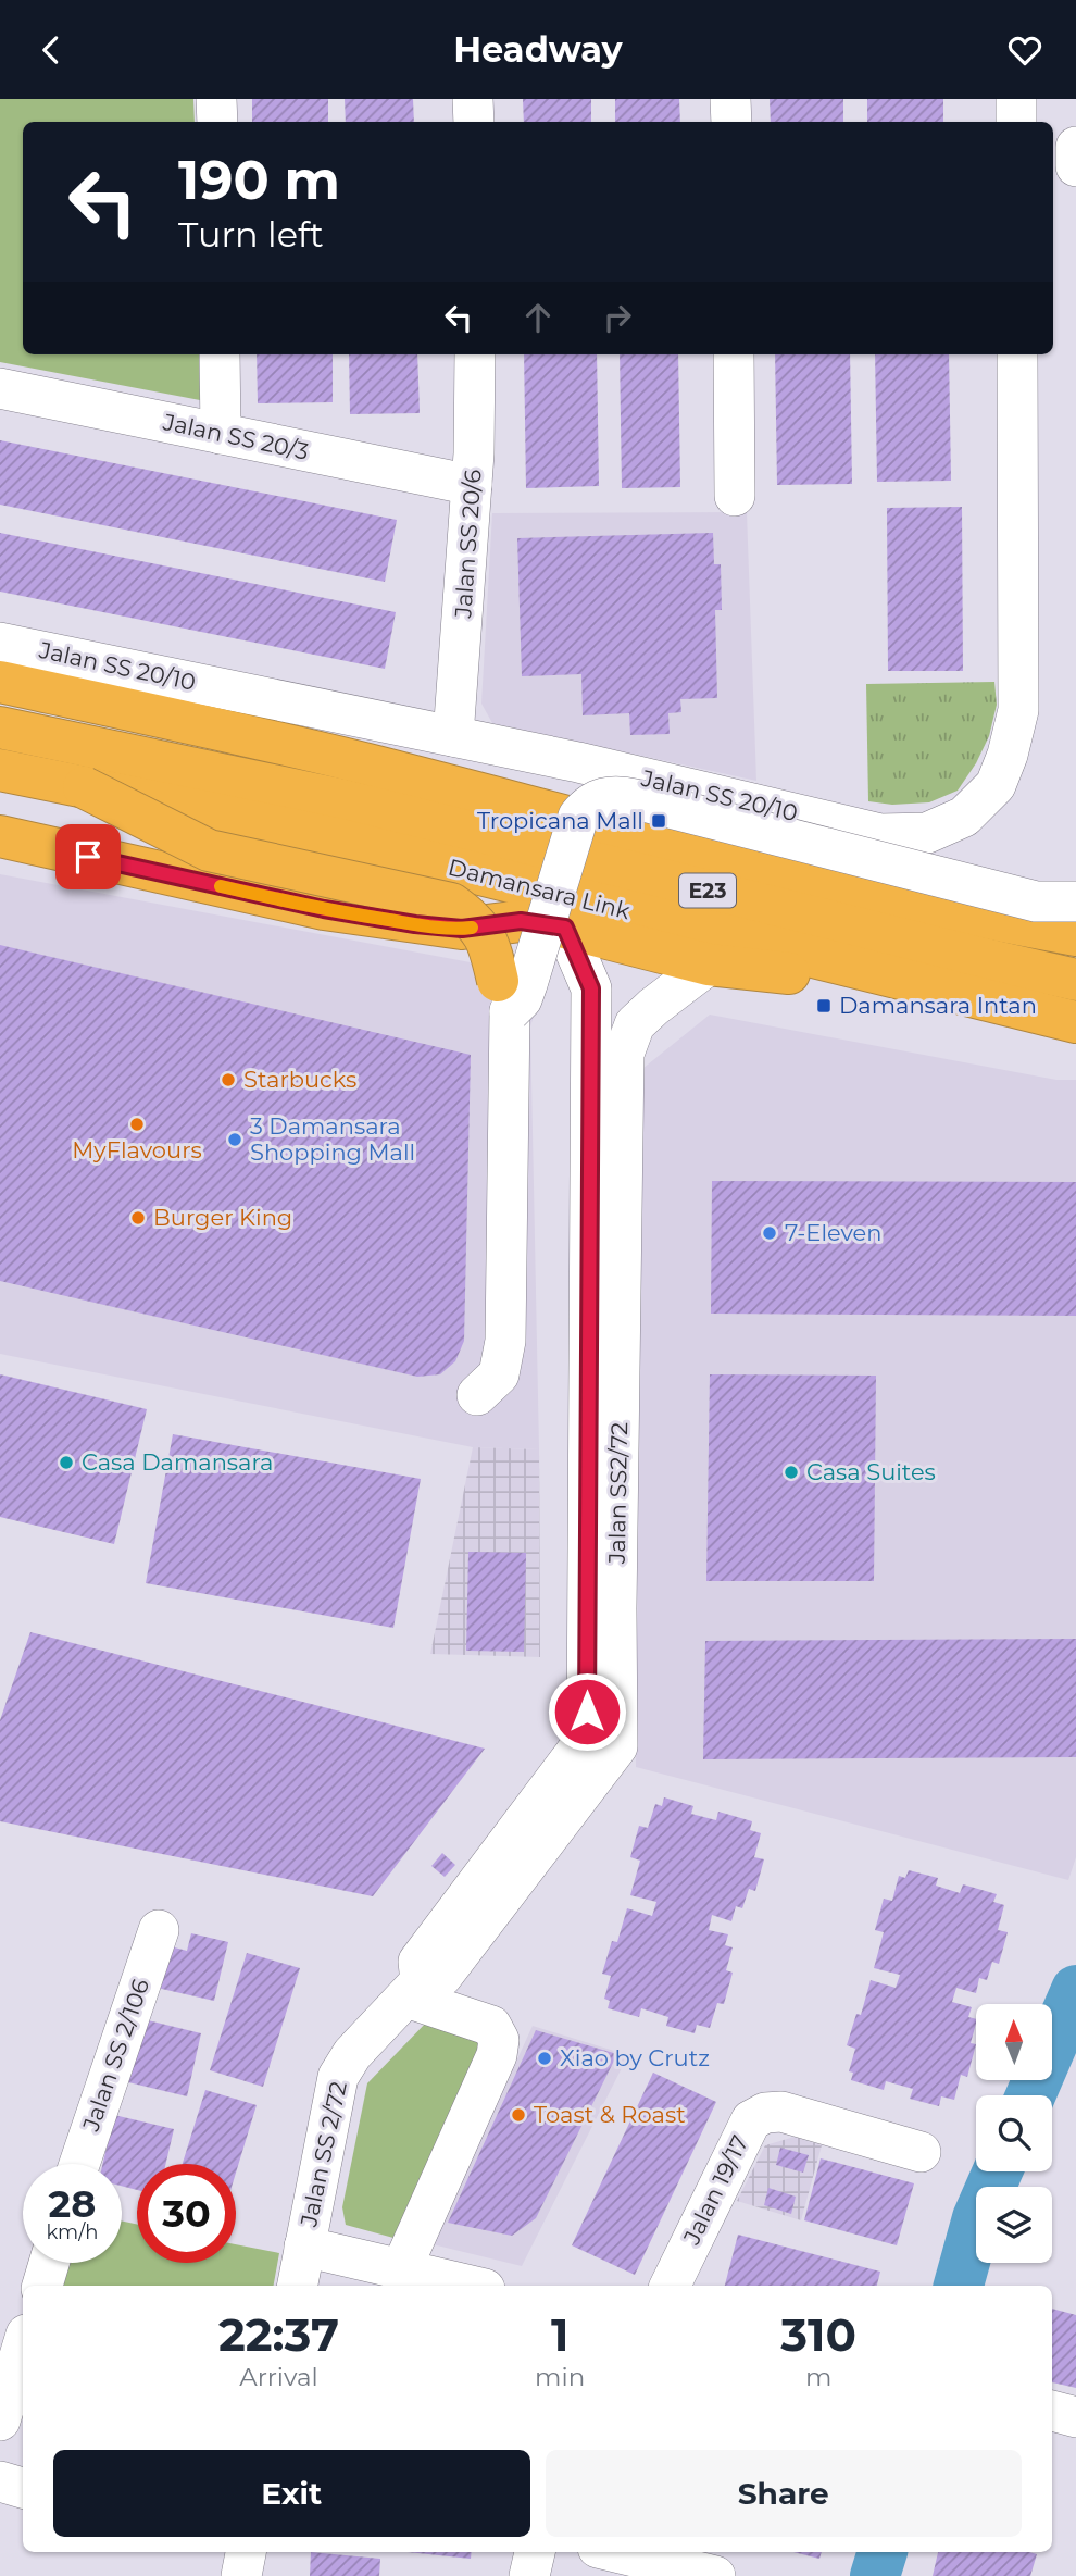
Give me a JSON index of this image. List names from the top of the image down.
{
  "streets": {
    "highway": ["Damansara Link", "E23"],
    "street": [
      "Jalan SS 20/3",
      "Jalan SS 20/6",
      "Jalan SS 20/10",
      "Jalan SS2/72",
      "Jalan SS 2/106",
      "Jalan SS 2/72",
      "Jalan 19/17"
    ]
  },
  "crossings": [
    ["Jalan SS 20/3", "Jalan SS 20/6"],
    ["Jalan SS 20/6", "Jalan SS 20/10"],
    ["Jalan SS2/72", "Jalan SS 2/72"]
  ],
  "places": {
    "transit": ["Tropicana Mall", "Damansara Intan"],
    "other": [
      "Starbucks",
      "MyFlavours",
      "3 Damansara Shopping Mall",
      "Burger King",
      "7-Eleven",
      "Casa Damansara",
      "Casa Suites",
      "Xiao by Crutz",
      "Toast & Roast"
    ]
  },
  "north": "top",
  "page": {
    "header": "Headway",
    "turn": ["190 m", "Turn left"],
    "speed": "28 km/h",
    "limit": "30",
    "eta": [
      "22:37",
      "Arrival",
      "1",
      "min",
      "310",
      "m"
    ],
    "buttons": ["Exit", "Share"]
  }
}
